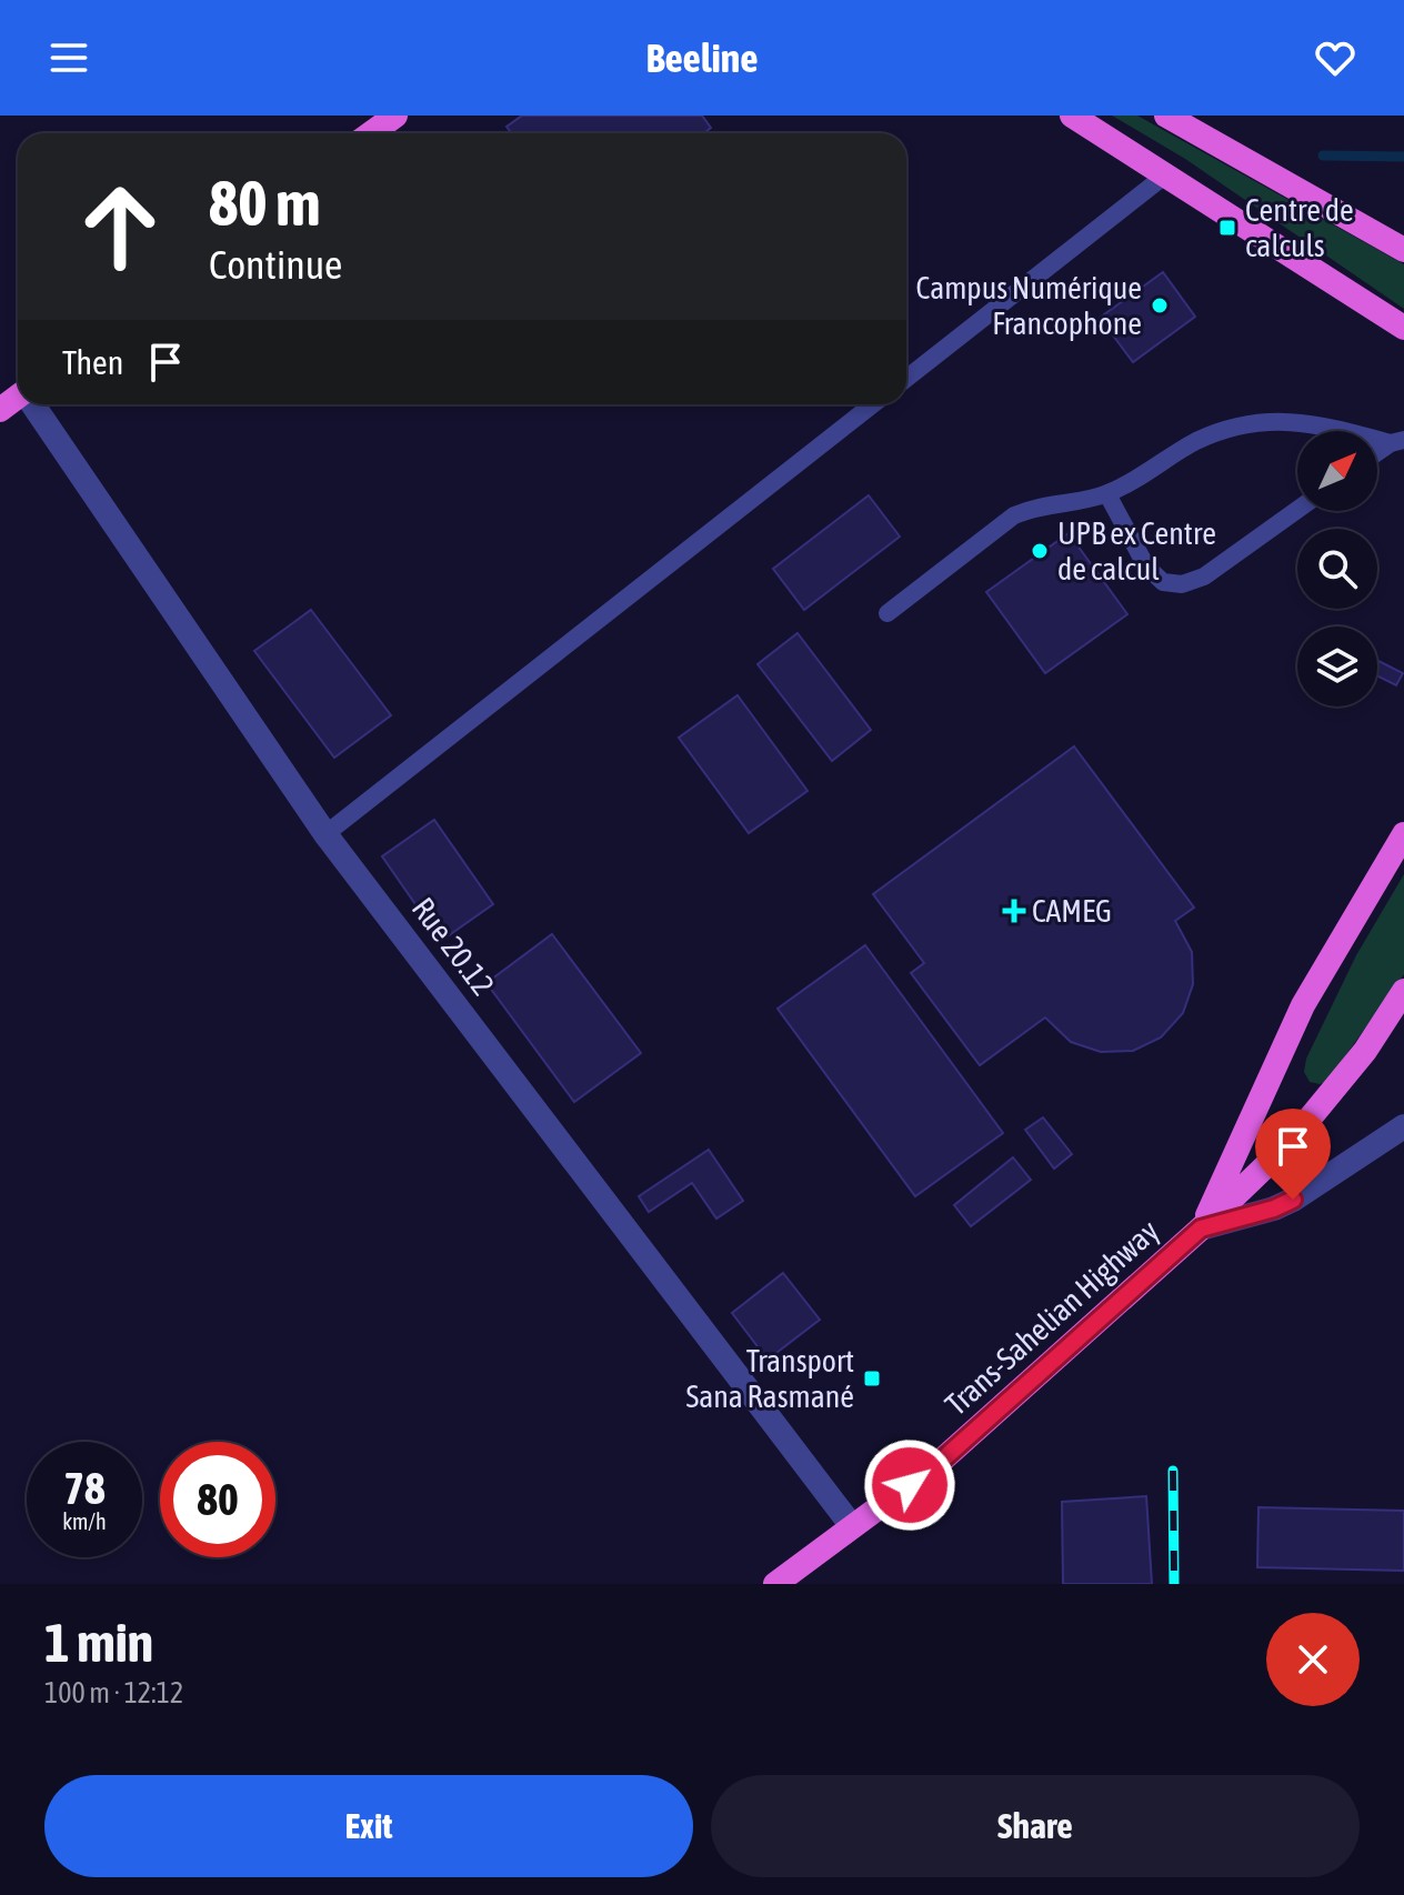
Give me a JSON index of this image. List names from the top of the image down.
{
  "streets": {
    "highway": ["Trans-Sahelian Highway"],
    "street": ["Rue 20.12"]
  },
  "crossings": [
    ["Rue 20.12", "Trans-Sahelian Highway"]
  ],
  "places": {
    "transit": ["Centre de calculs", "Transport Sana Rasmané"],
    "other": ["Campus Numérique Francophone", "UPB ex Centre de calcul"],
    "health": ["CAMEG"]
  },
  "north": "top right",
  "page": {
    "header": "Beeline",
    "turn": ["80 m", "Continue"],
    "then": "Then",
    "speed": "78 km/h",
    "limit": "80",
    "heading": ["1 min", "100 m · 12:12"],
    "buttons": ["Exit", "Share"]
  }
}
